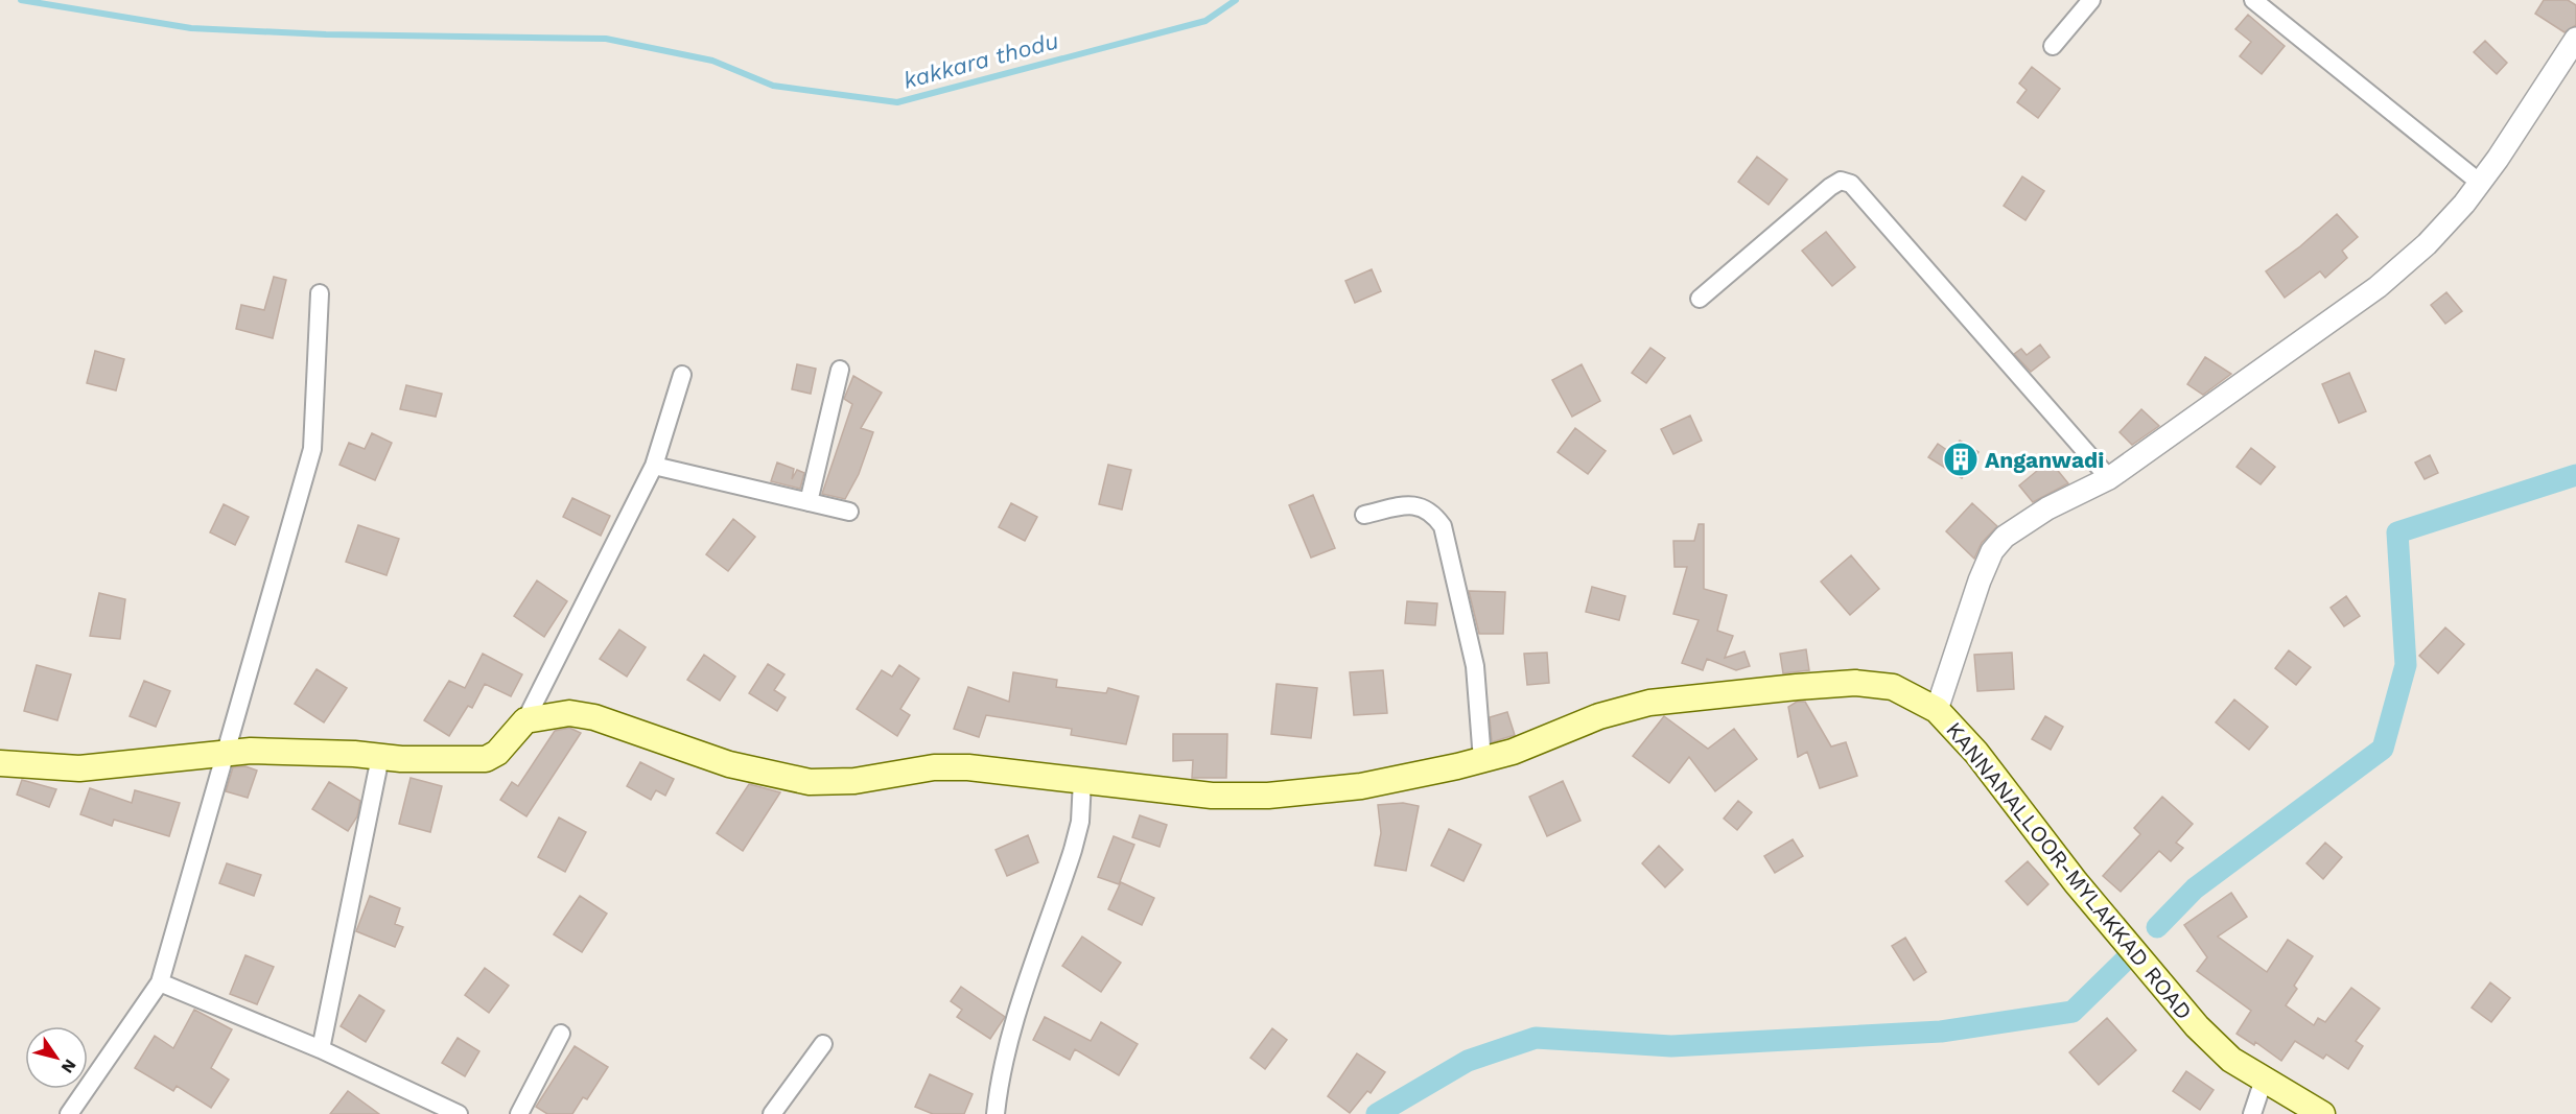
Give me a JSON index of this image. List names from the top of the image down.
{
  "streets": {
    "main road": ["KANNANALLOOR-MYLAKKAD ROAD"]
  },
  "water": ["kakkara thodu"],
  "places": {
    "building": ["Anganwadi"]
  },
  "north": "bottom right"
}
